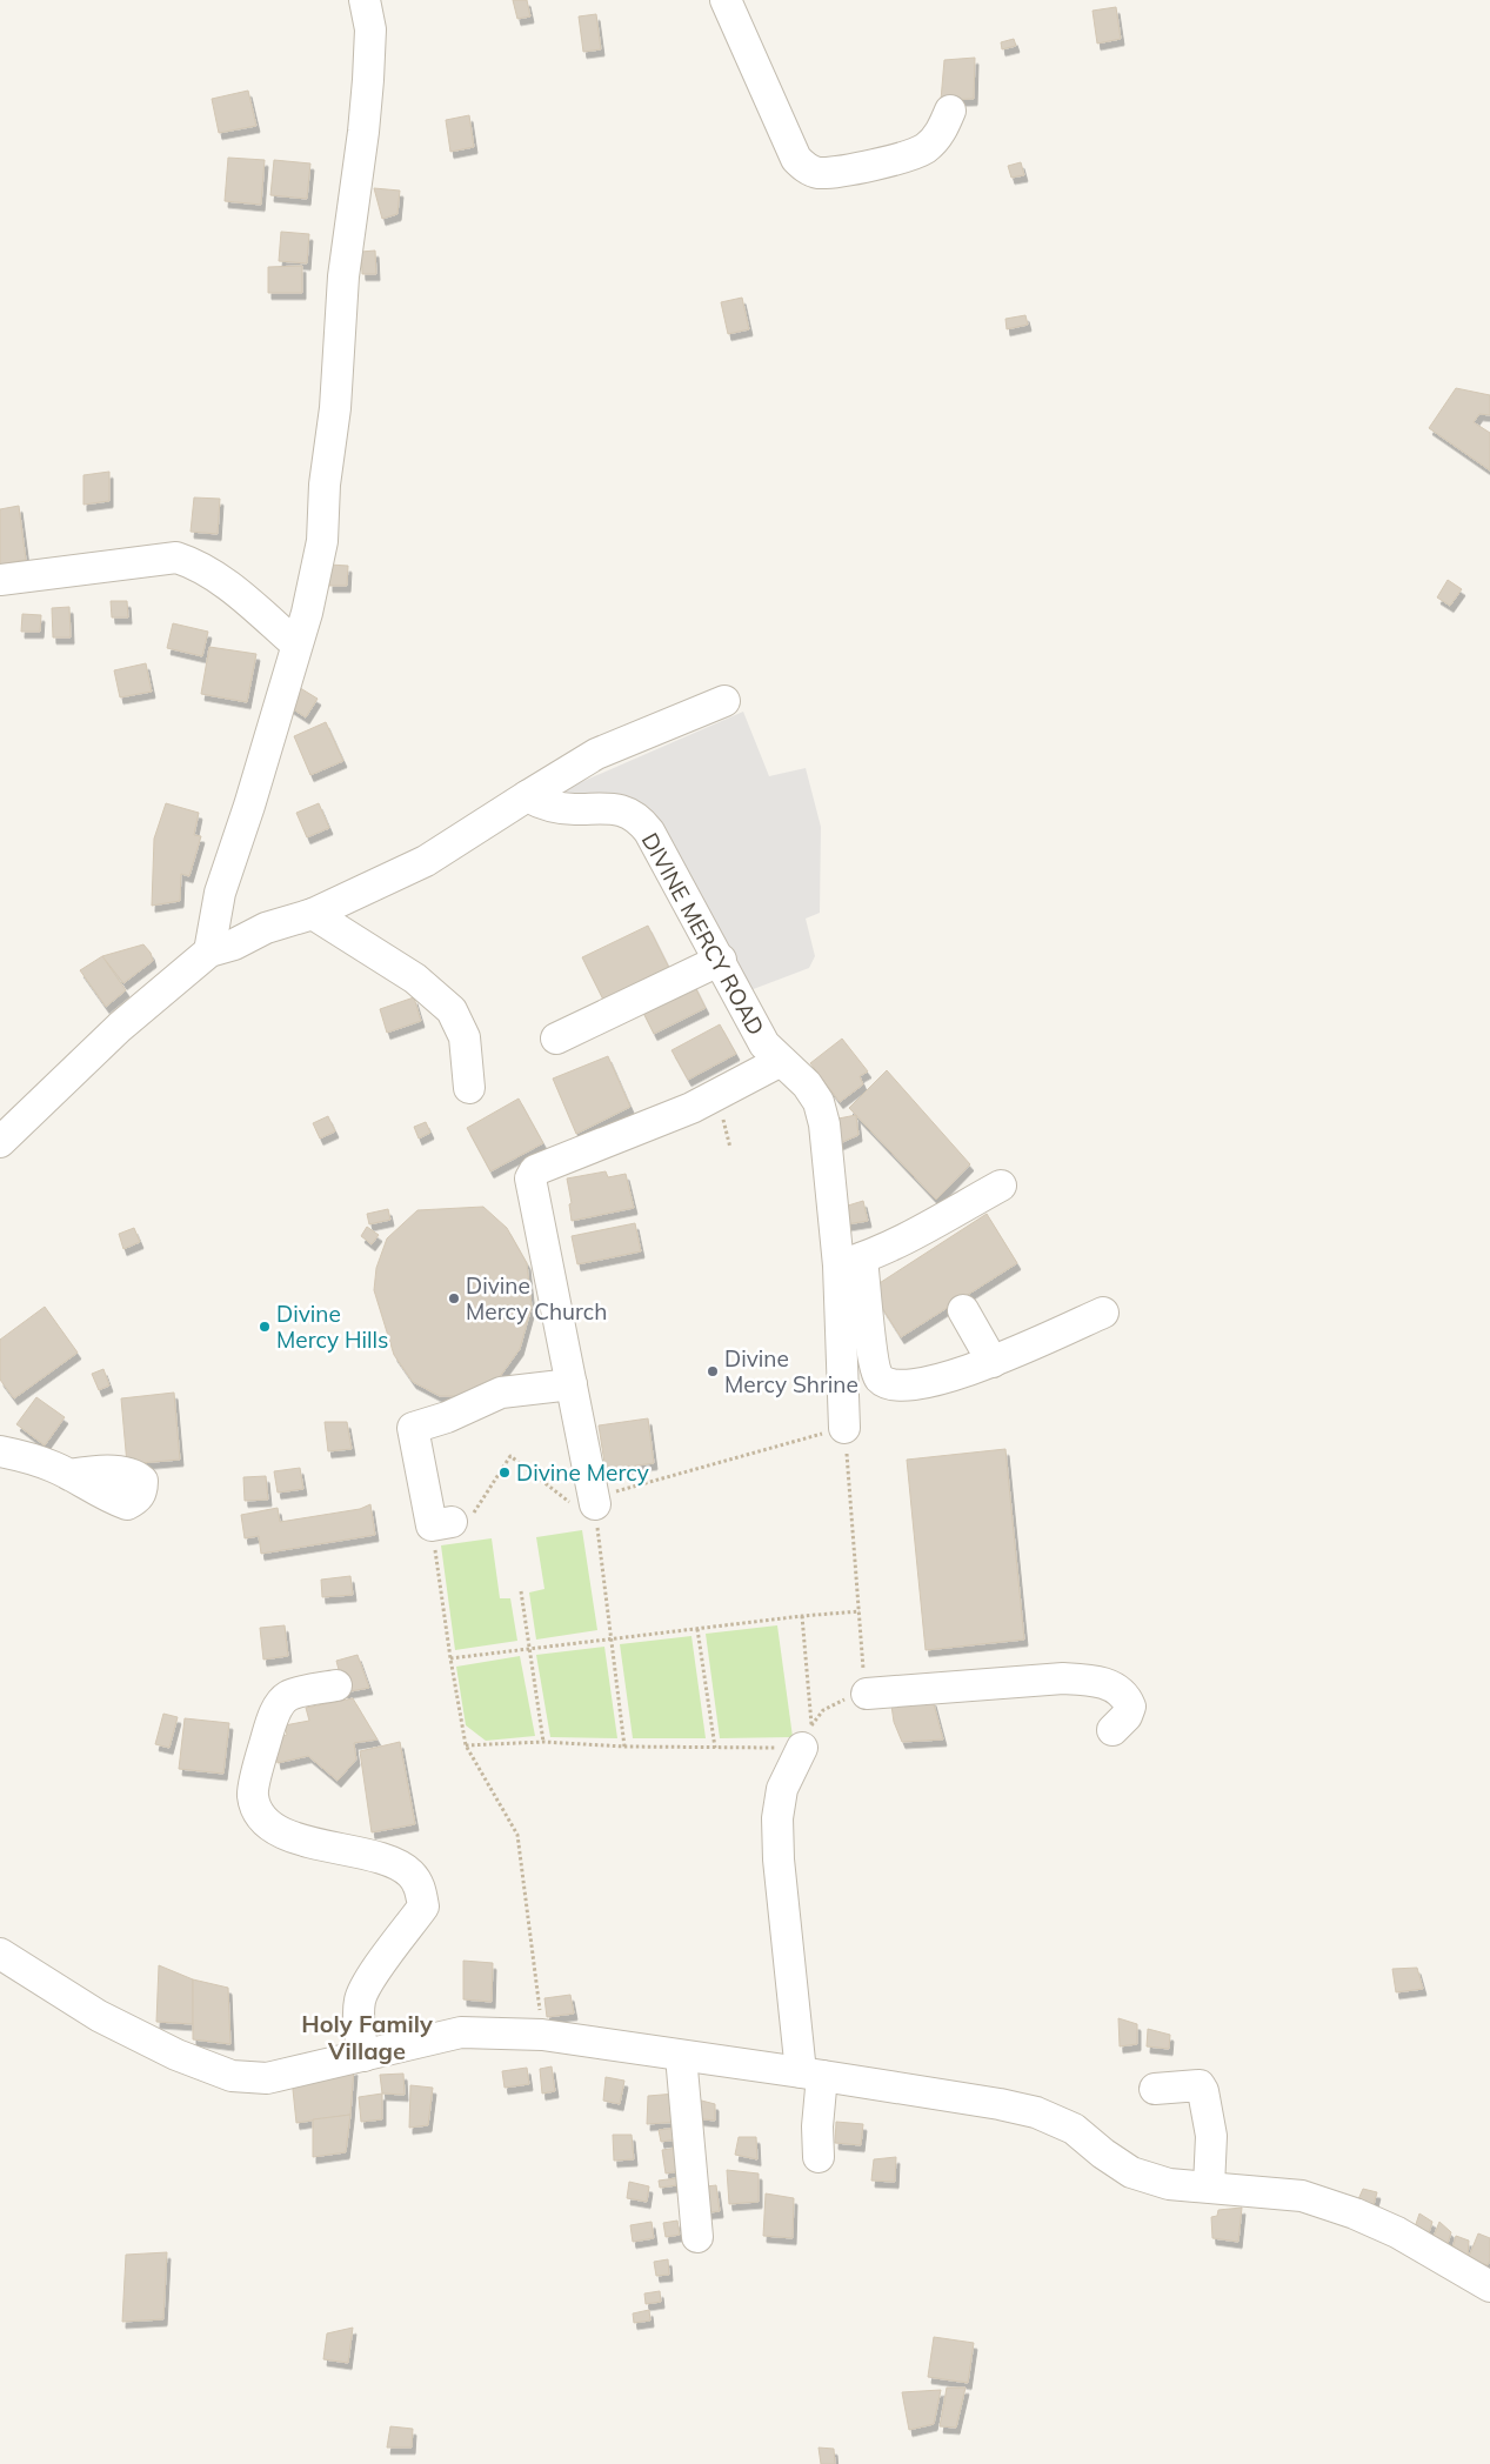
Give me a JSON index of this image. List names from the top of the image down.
{
  "streets": {
    "street": ["DIVINE MERCY ROAD"]
  },
  "districts": ["Holy Family Village"],
  "places": [
    "Divine Mercy Church",
    "Divine Mercy Hills",
    "Divine Mercy Shrine",
    "Divine Mercy"
  ]
}
